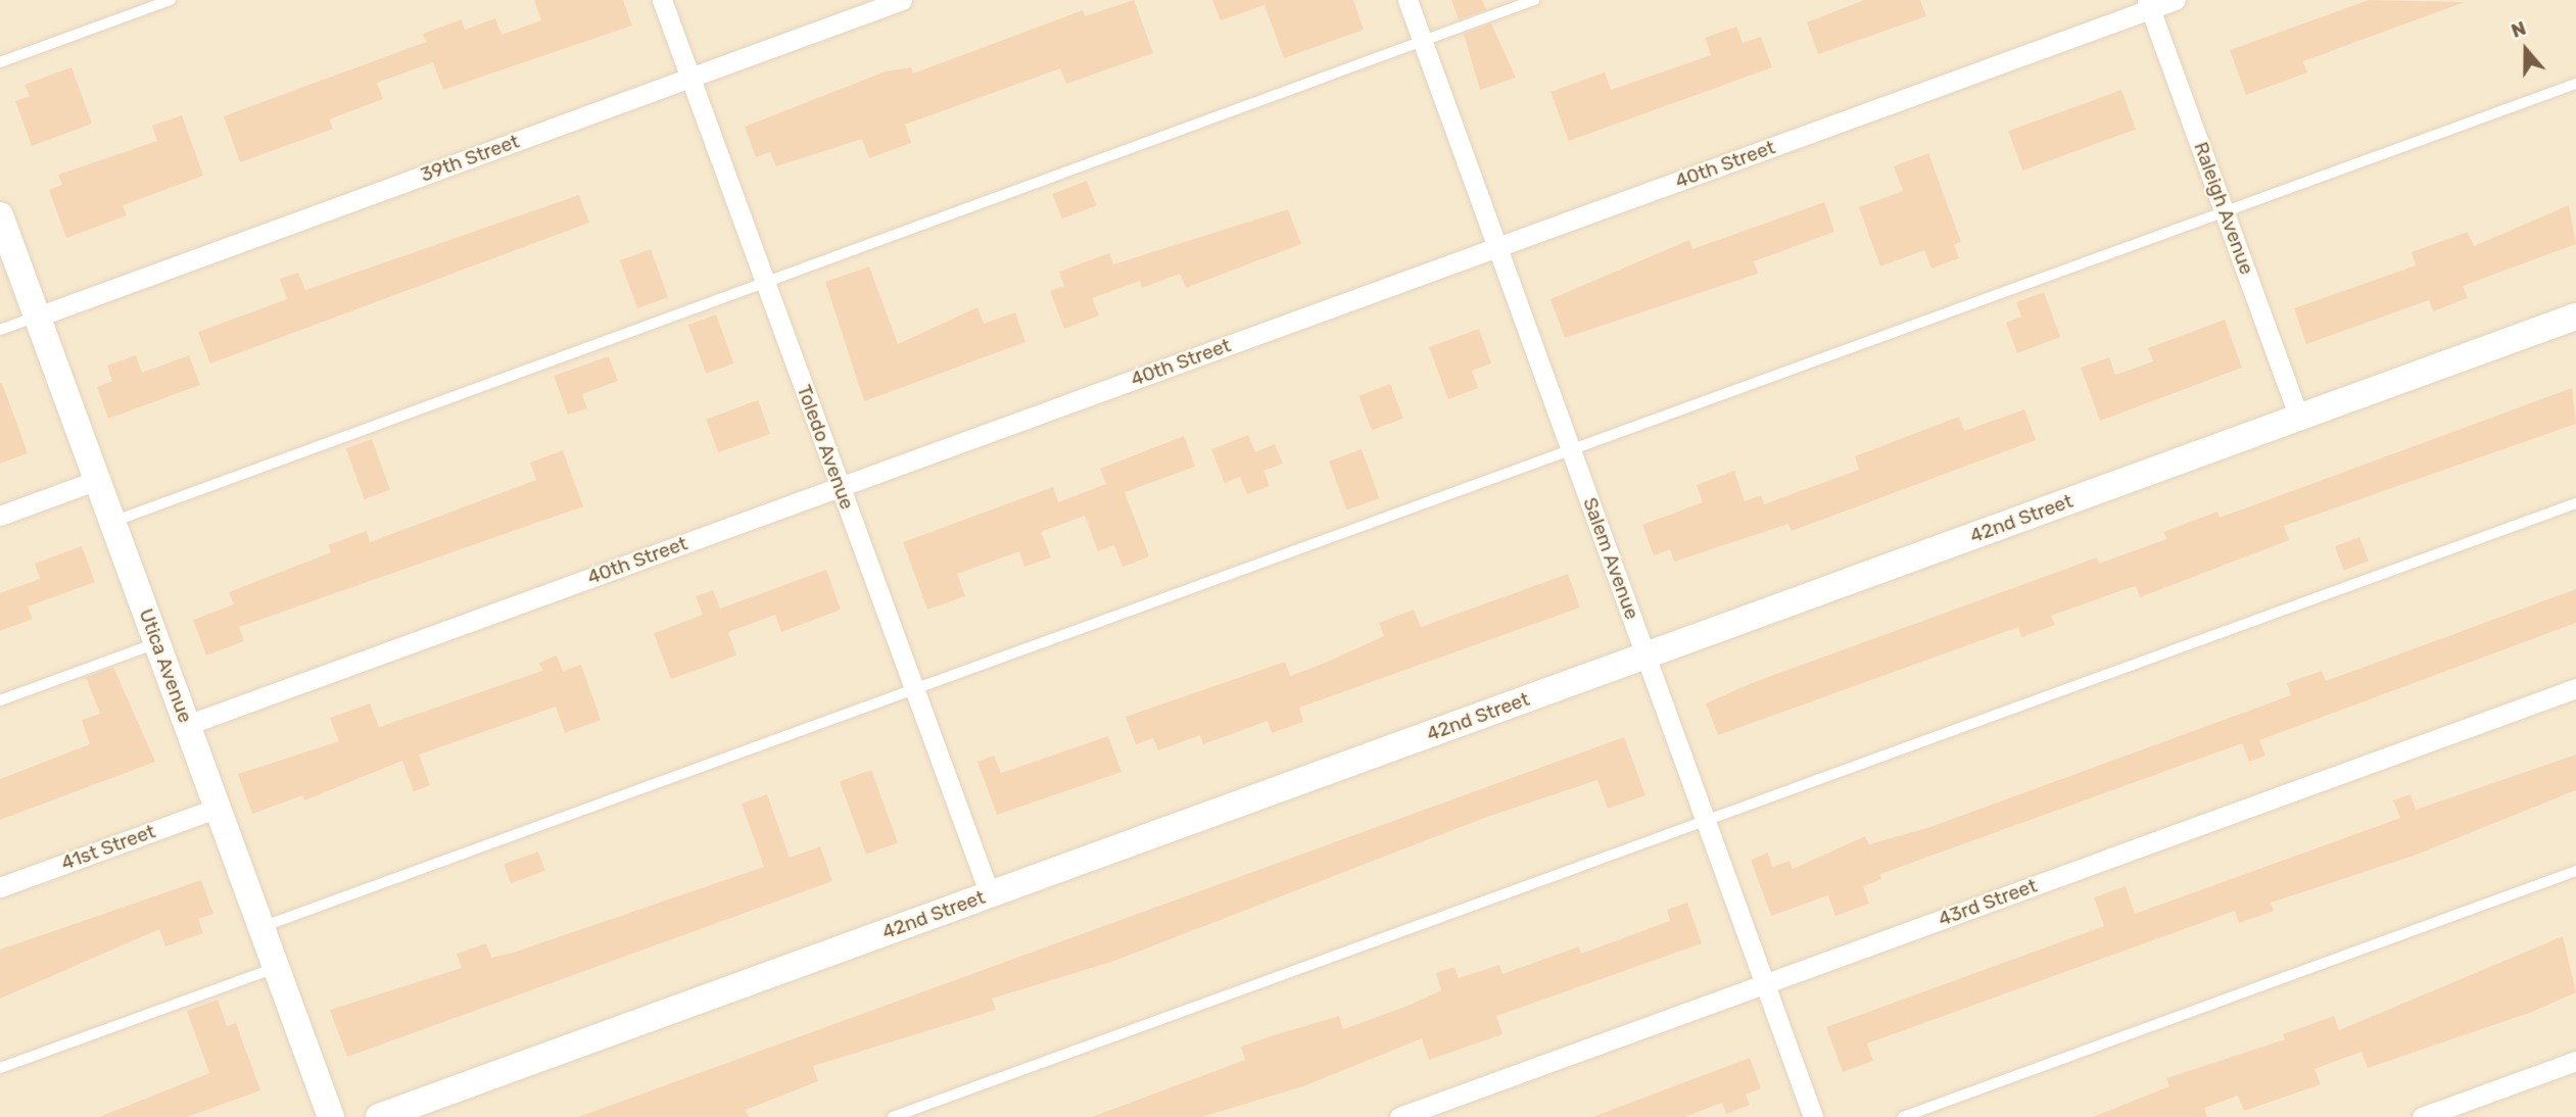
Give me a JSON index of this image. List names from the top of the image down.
{
  "streets": {
    "street": [
      "39th Street",
      "40th Street",
      "Raleigh Avenue",
      "Toledo Avenue",
      "42nd Street",
      "Salem Avenue",
      "Utica Avenue",
      "41st Street",
      "43rd Street"
    ]
  },
  "crossings": [
    ["39th Street", "Toledo Avenue"],
    ["39th Street", "Utica Avenue"],
    ["40th Street", "Raleigh Avenue"],
    ["40th Street", "Toledo Avenue"],
    ["40th Street", "Salem Avenue"],
    ["40th Street", "Utica Avenue"],
    ["Raleigh Avenue", "42nd Street"],
    ["Toledo Avenue", "42nd Street"],
    ["42nd Street", "Salem Avenue"],
    ["Salem Avenue", "43rd Street"],
    ["Utica Avenue", "41st Street"]
  ],
  "north": "top"
}
